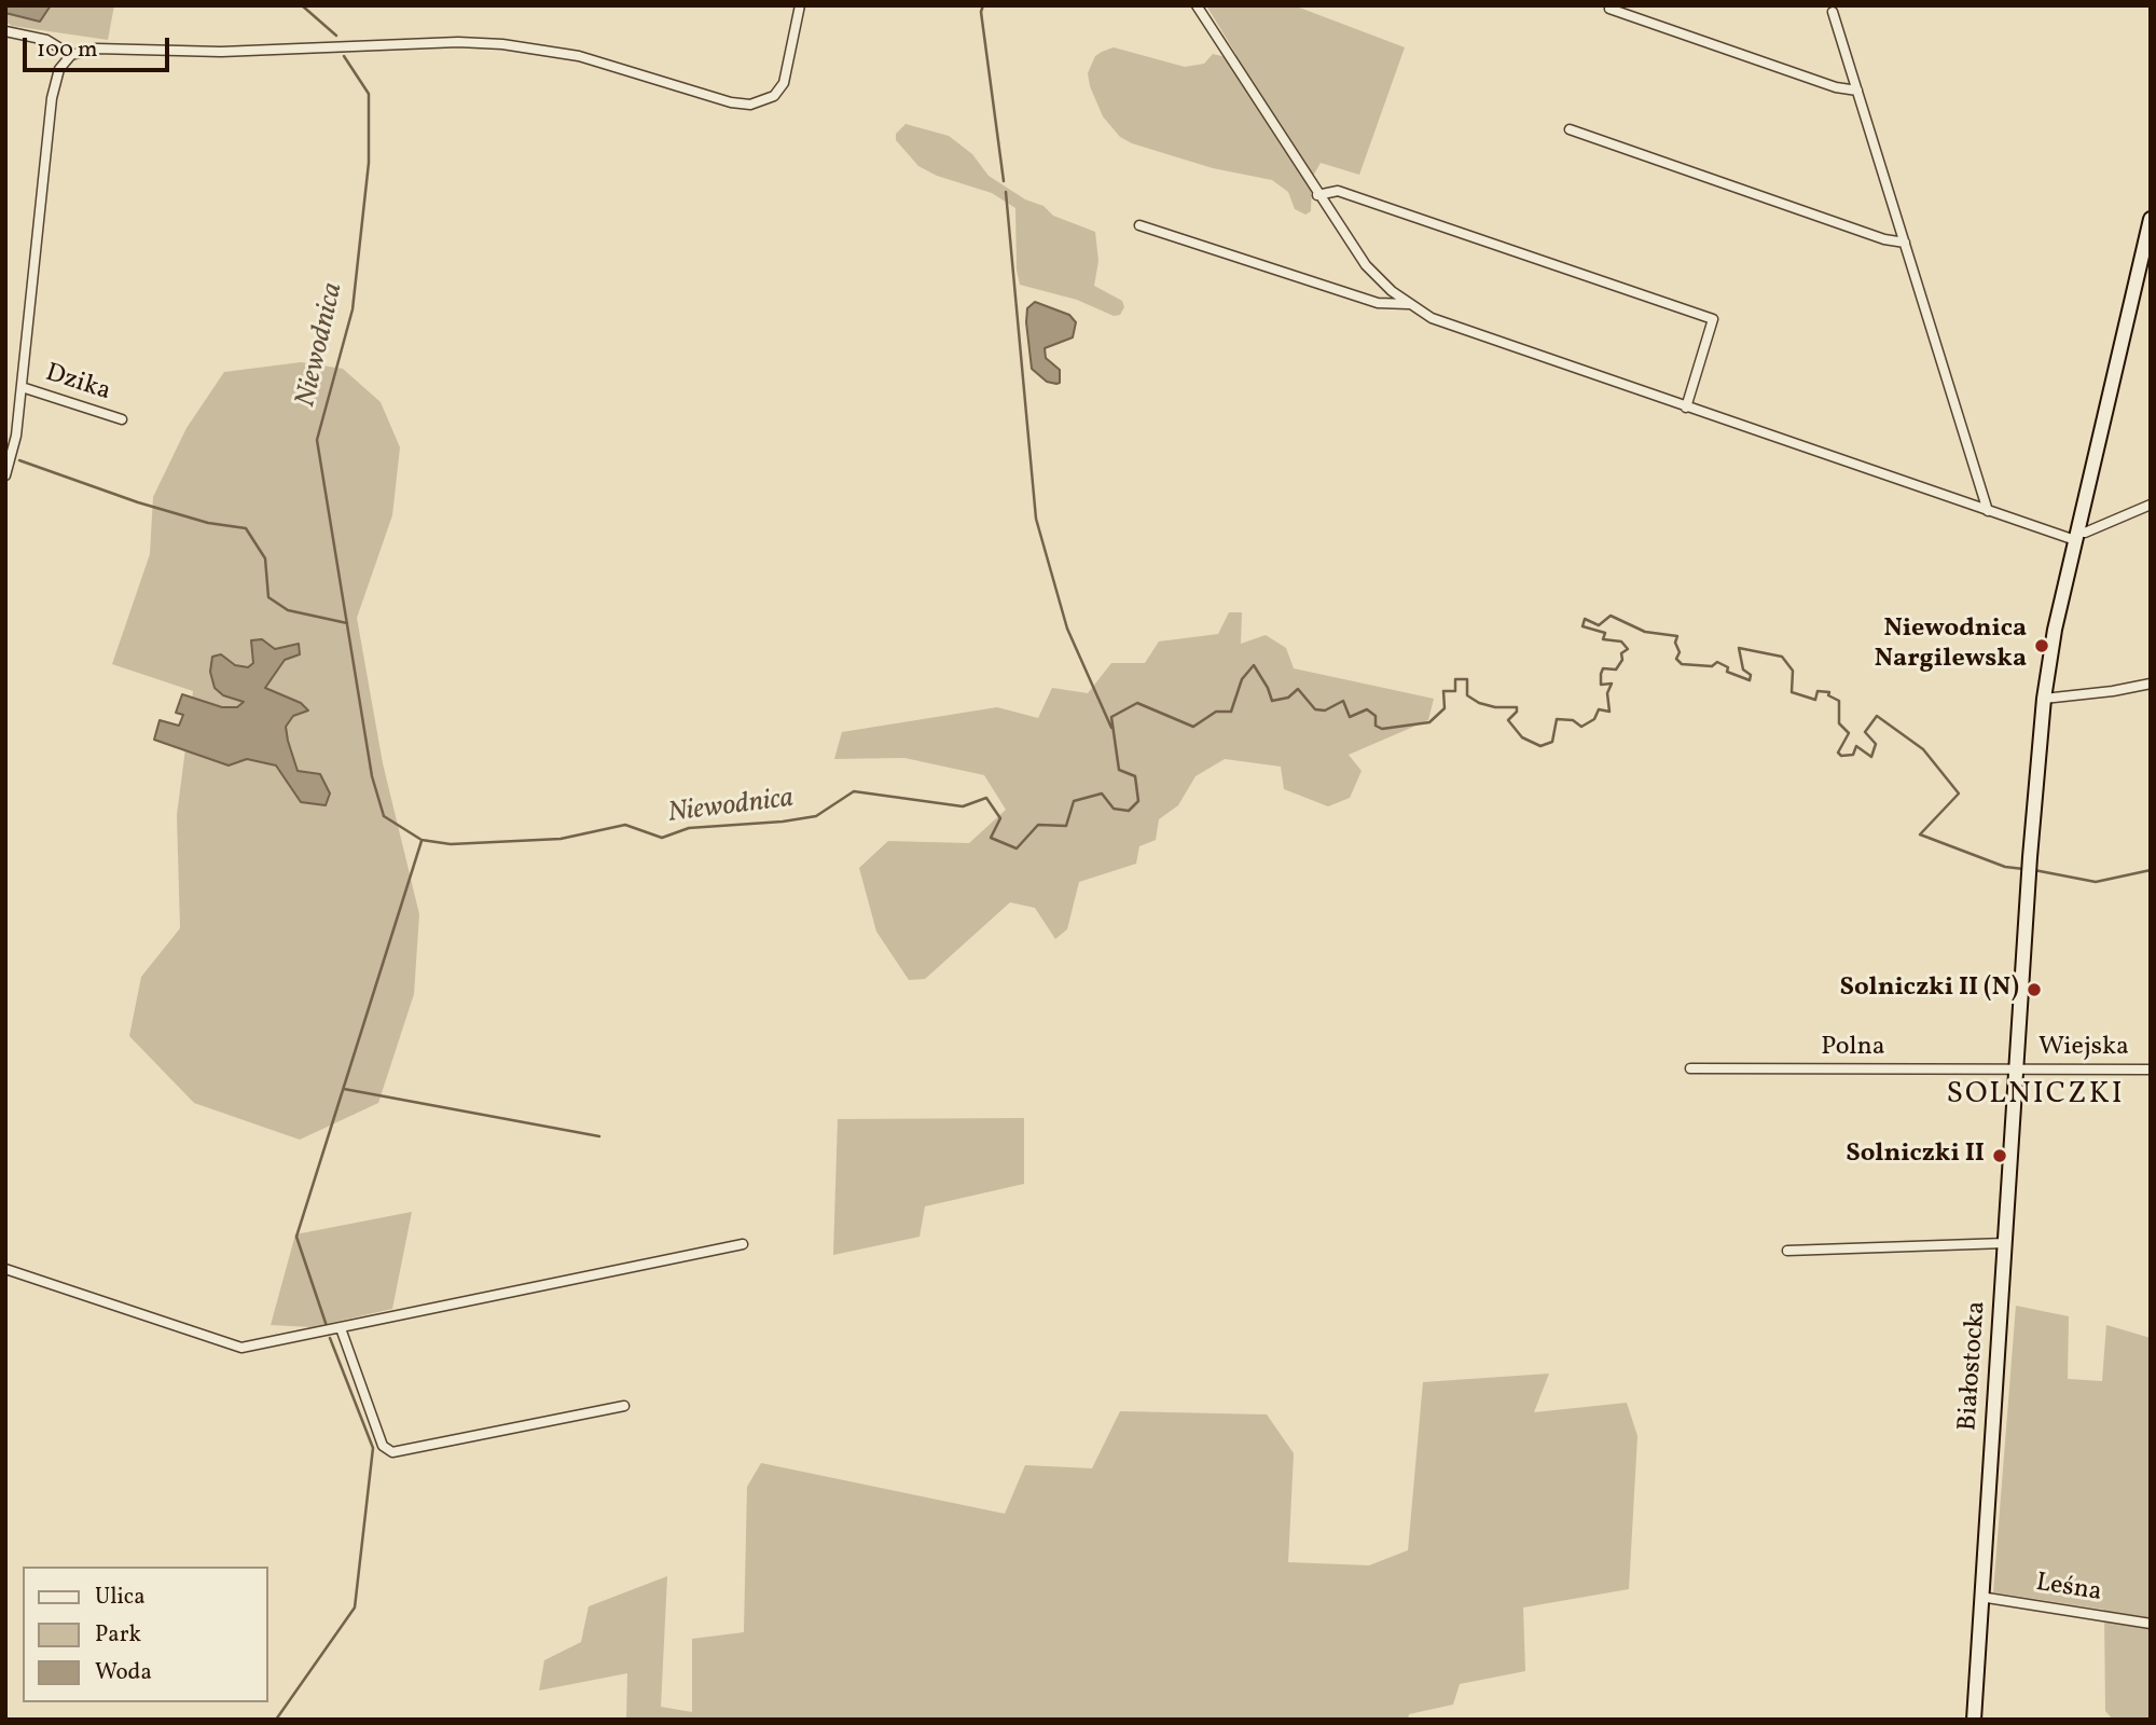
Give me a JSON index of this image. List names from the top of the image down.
{
  "streets": {
    "street": [
      "Dzika",
      "Polna",
      "Wiejska",
      "Białostocka",
      "Leśna"
    ]
  },
  "crossings": [
    ["Polna", "Wiejska"],
    ["Polna", "Białostocka"],
    ["Wiejska", "Białostocka"],
    ["Białostocka", "Leśna"]
  ],
  "districts": ["SOLNICZKI"],
  "water": ["Niewodnica"],
  "places": ["Niewodnica Nargilewska", "Solniczki II (N)", "Solniczki II"],
  "legend": ["Ulica", "Park", "Woda"],
  "scale_bar": "100 m"
}
